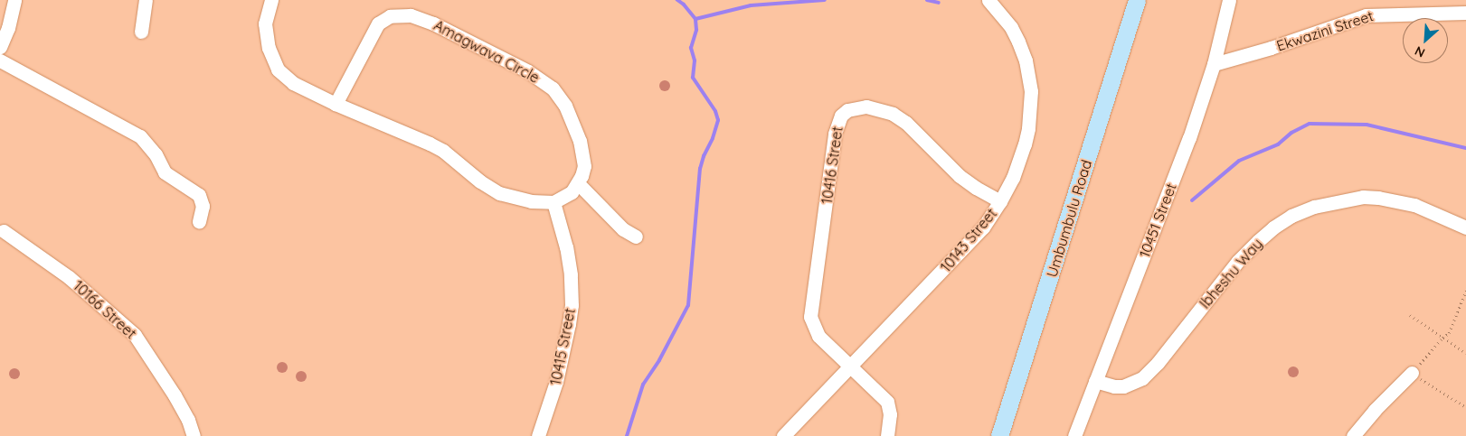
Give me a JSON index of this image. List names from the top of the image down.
{
  "streets": {
    "main road": ["Umbumbulu Road"],
    "street": [
      "Ekwazini Street",
      "Amagwava Circle",
      "10416 Street",
      "10451 Street",
      "10143 Street",
      "Ibheshu Way",
      "10166 Street",
      "10415 Street"
    ]
  },
  "crossings": [
    ["Ekwazini Street", "10451 Street"],
    ["10416 Street", "10143 Street"],
    ["10451 Street", "Ibheshu Way"]
  ],
  "north": "bottom left"
}
